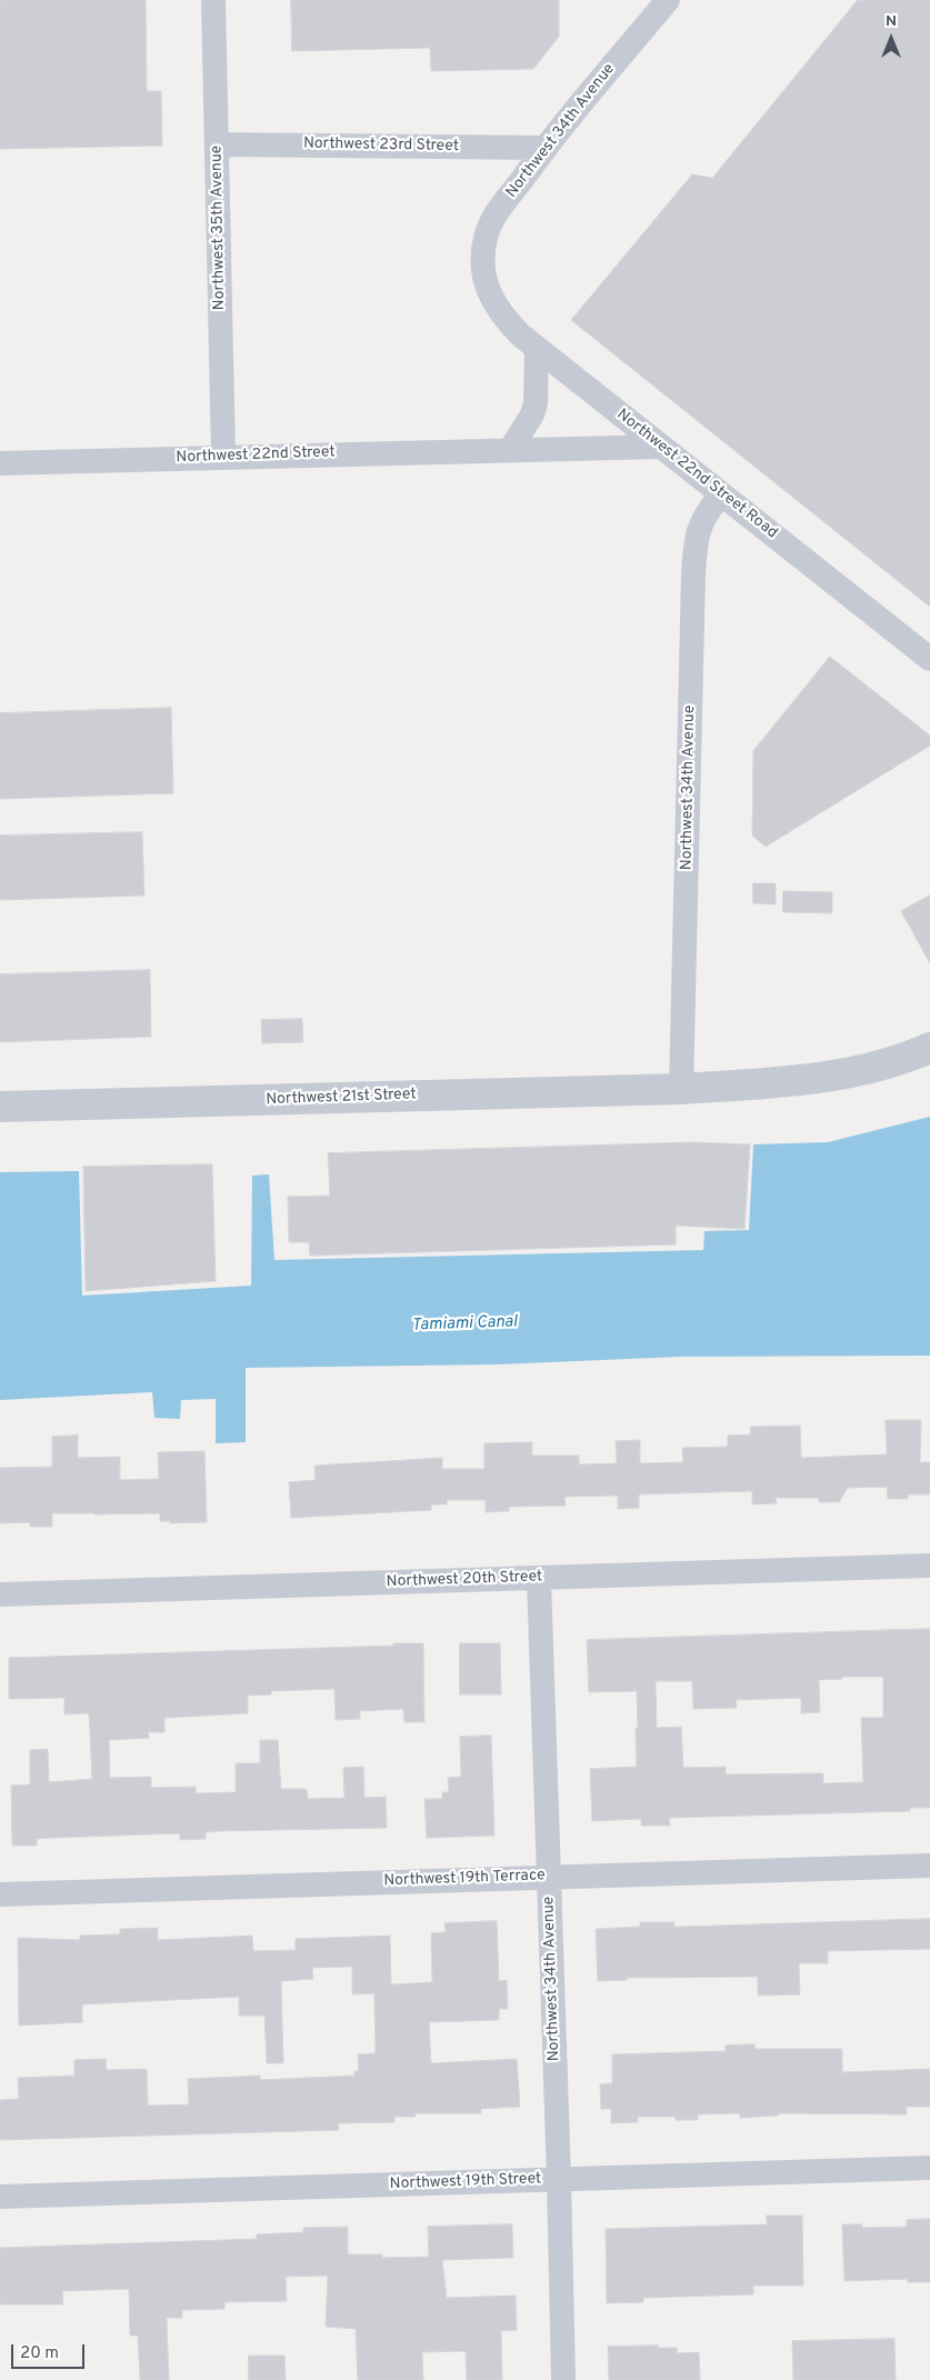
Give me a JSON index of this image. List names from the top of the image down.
{
  "streets": {
    "street": [
      "Northwest 34th Avenue",
      "Northwest 23rd Street",
      "Northwest 35th Avenue",
      "Northwest 22nd Street",
      "Northwest 22nd Street Road",
      "Northwest 21st Street",
      "Northwest 20th Street",
      "Northwest 19th Terrace",
      "Northwest 19th Street"
    ]
  },
  "crossings": [
    ["Northwest 34th Avenue", "Northwest 23rd Street"],
    ["Northwest 34th Avenue", "Northwest 22nd Street Road"],
    ["Northwest 34th Avenue", "Northwest 21st Street"],
    ["Northwest 34th Avenue", "Northwest 20th Street"],
    ["Northwest 34th Avenue", "Northwest 19th Terrace"],
    ["Northwest 34th Avenue", "Northwest 19th Street"],
    ["Northwest 23rd Street", "Northwest 35th Avenue"],
    ["Northwest 35th Avenue", "Northwest 22nd Street"],
    ["Northwest 22nd Street", "Northwest 22nd Street Road"]
  ],
  "water": ["Tamiami Canal"],
  "scale_bar": "20 m",
  "north": "top"
}
